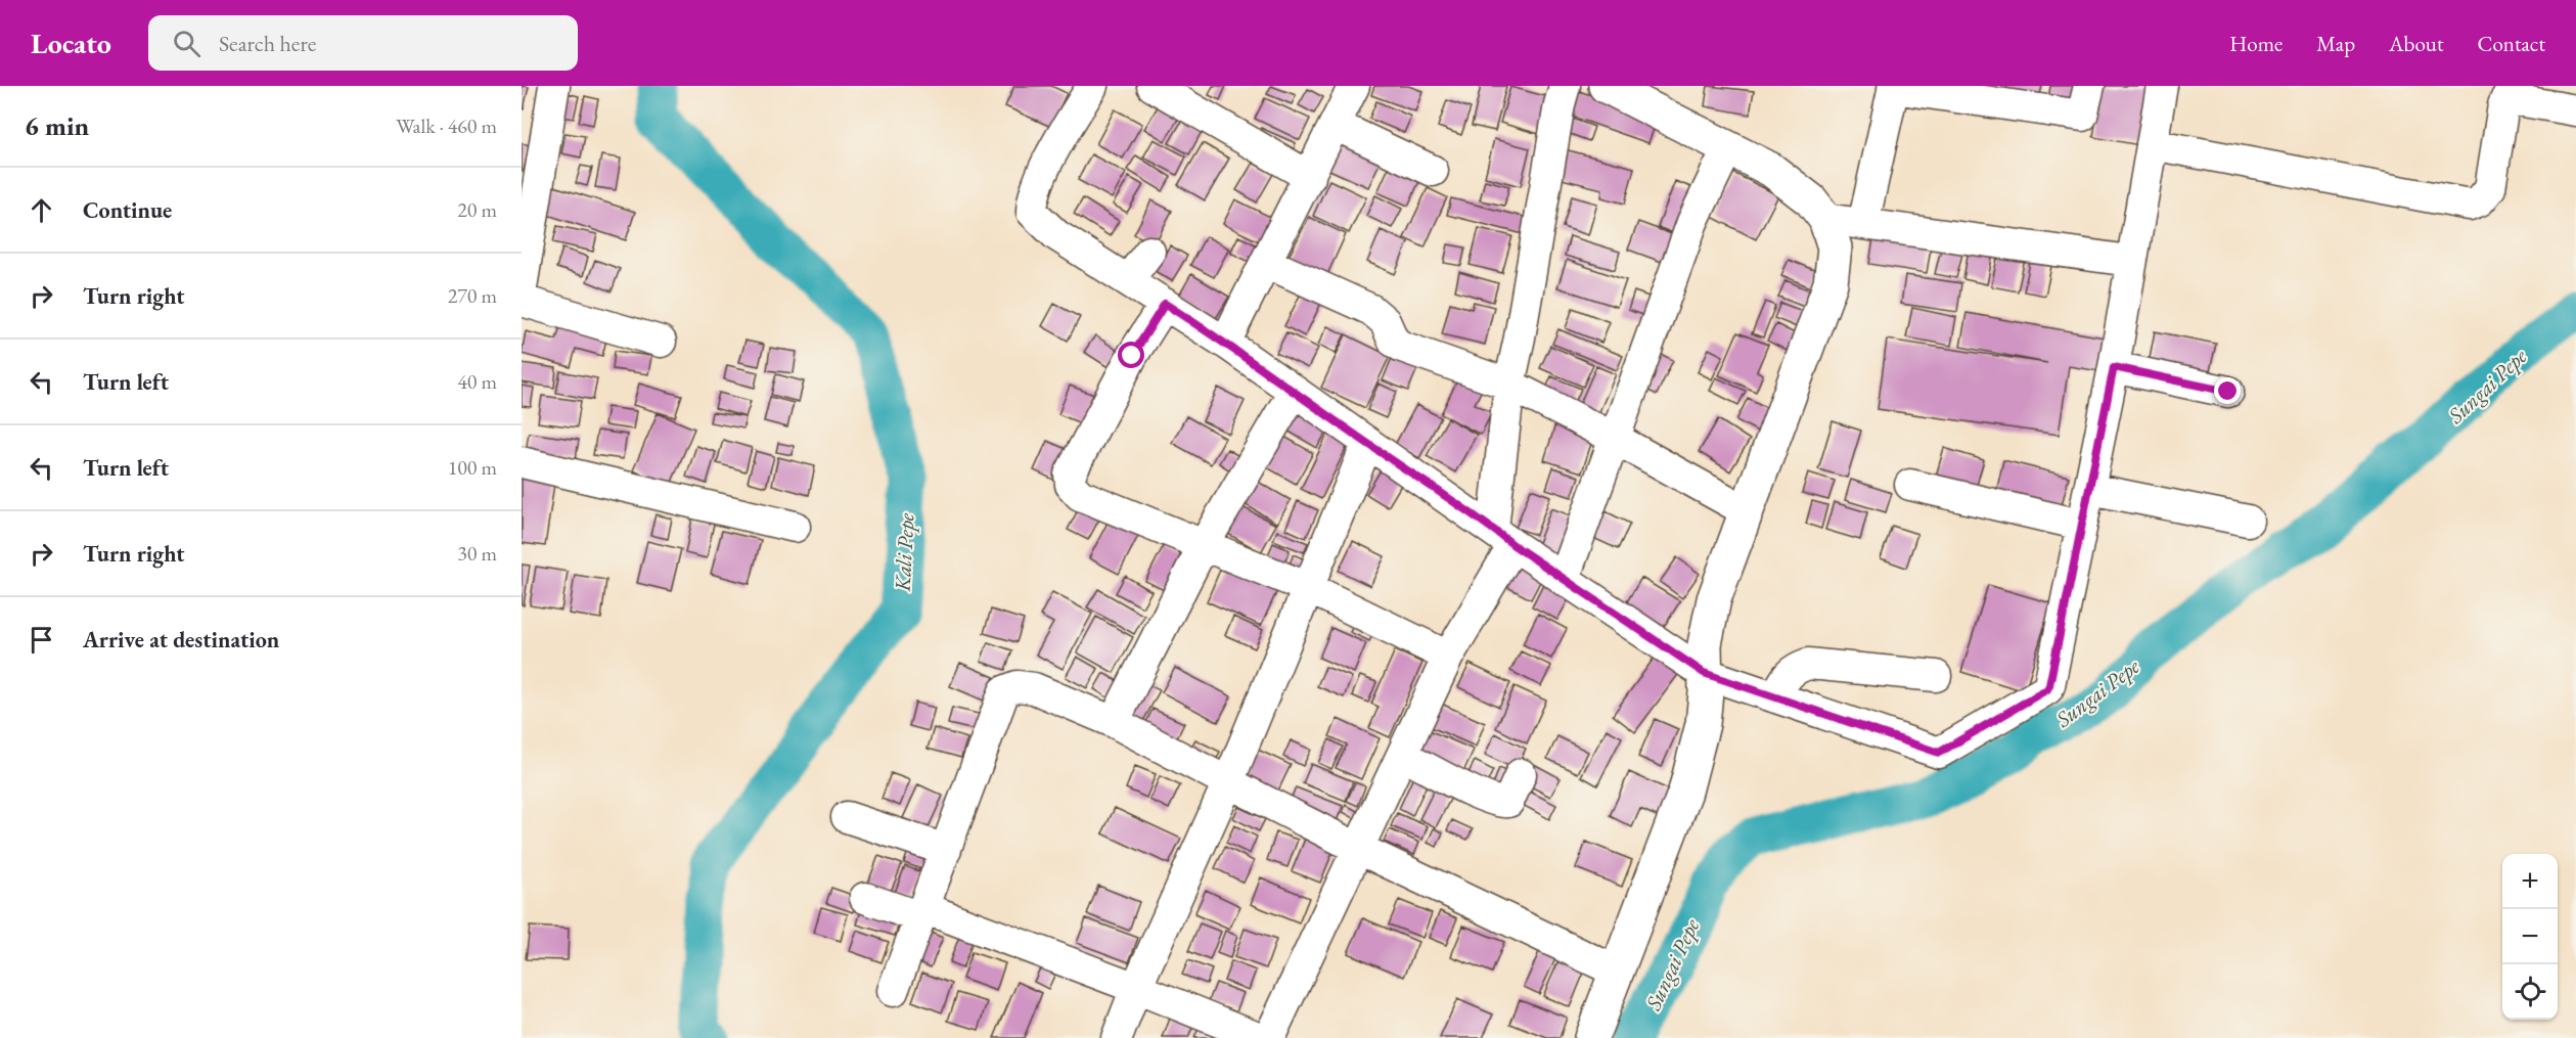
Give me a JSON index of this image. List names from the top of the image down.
{
  "water": ["Sungai Pepe", "Kali Pepe"],
  "page": {
    "header": "Locato",
    "search": "Search here",
    "nav": [
      "Home",
      "Map",
      "About",
      "Contact"
    ],
    "heading": ["6 min", "Walk · 460 m"],
    "list": [
      ["Continue", "20 m"],
      ["Turn right", "270 m"],
      ["Turn left", "40 m"],
      ["Turn left", "100 m"],
      ["Turn right", "30 m"],
      "Arrive at destination"
    ],
    "map_buttons": ["+", "−"]
  }
}
